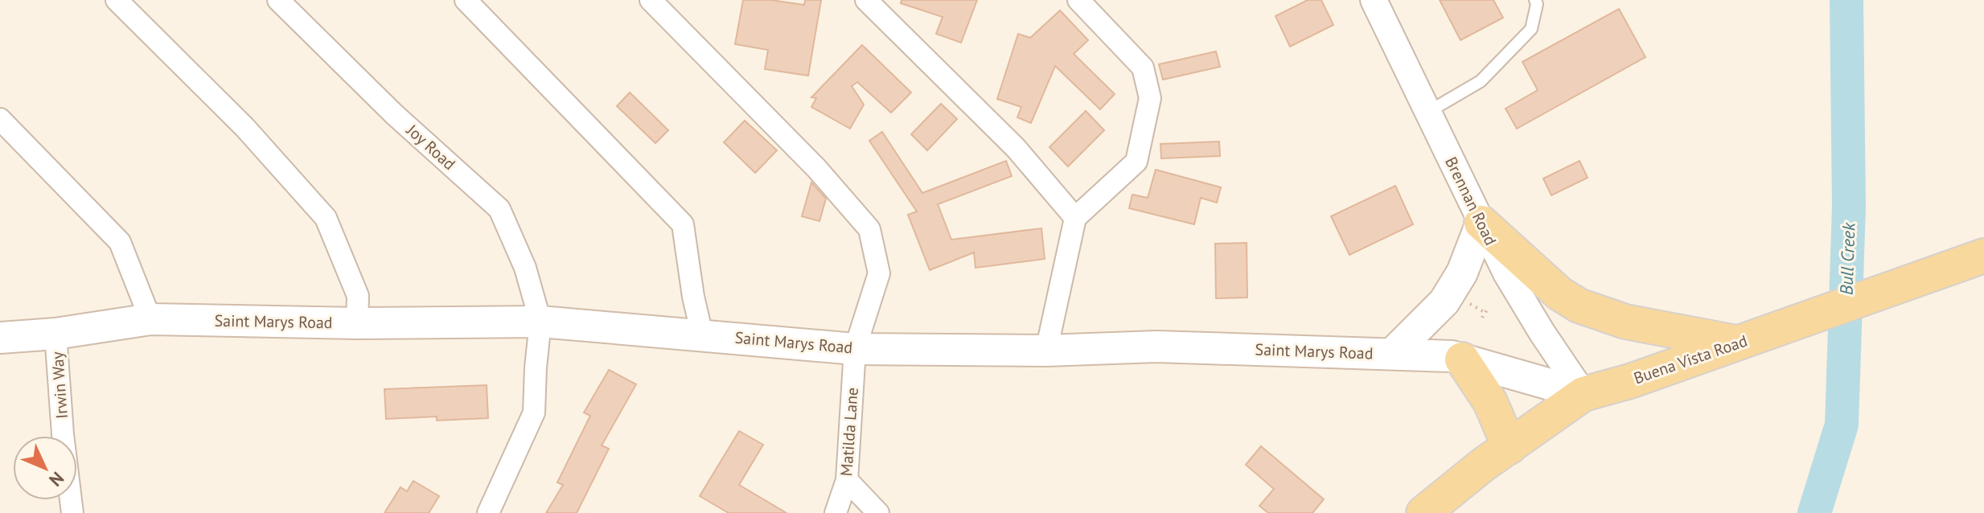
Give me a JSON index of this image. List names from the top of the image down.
{
  "streets": {
    "main road": ["Saint Marys Road", "Buena Vista Road"],
    "street": [
      "Joy Road",
      "Brennan Road",
      "Irwin Way",
      "Matilda Lane"
    ]
  },
  "crossings": [
    ["Joy Road", "Saint Marys Road"],
    ["Brennan Road", "Saint Marys Road"],
    ["Brennan Road", "Buena Vista Road"],
    ["Saint Marys Road", "Buena Vista Road"],
    ["Saint Marys Road", "Irwin Way"],
    ["Saint Marys Road", "Matilda Lane"]
  ],
  "water": ["Bull Creek"],
  "north": "bottom right"
}
